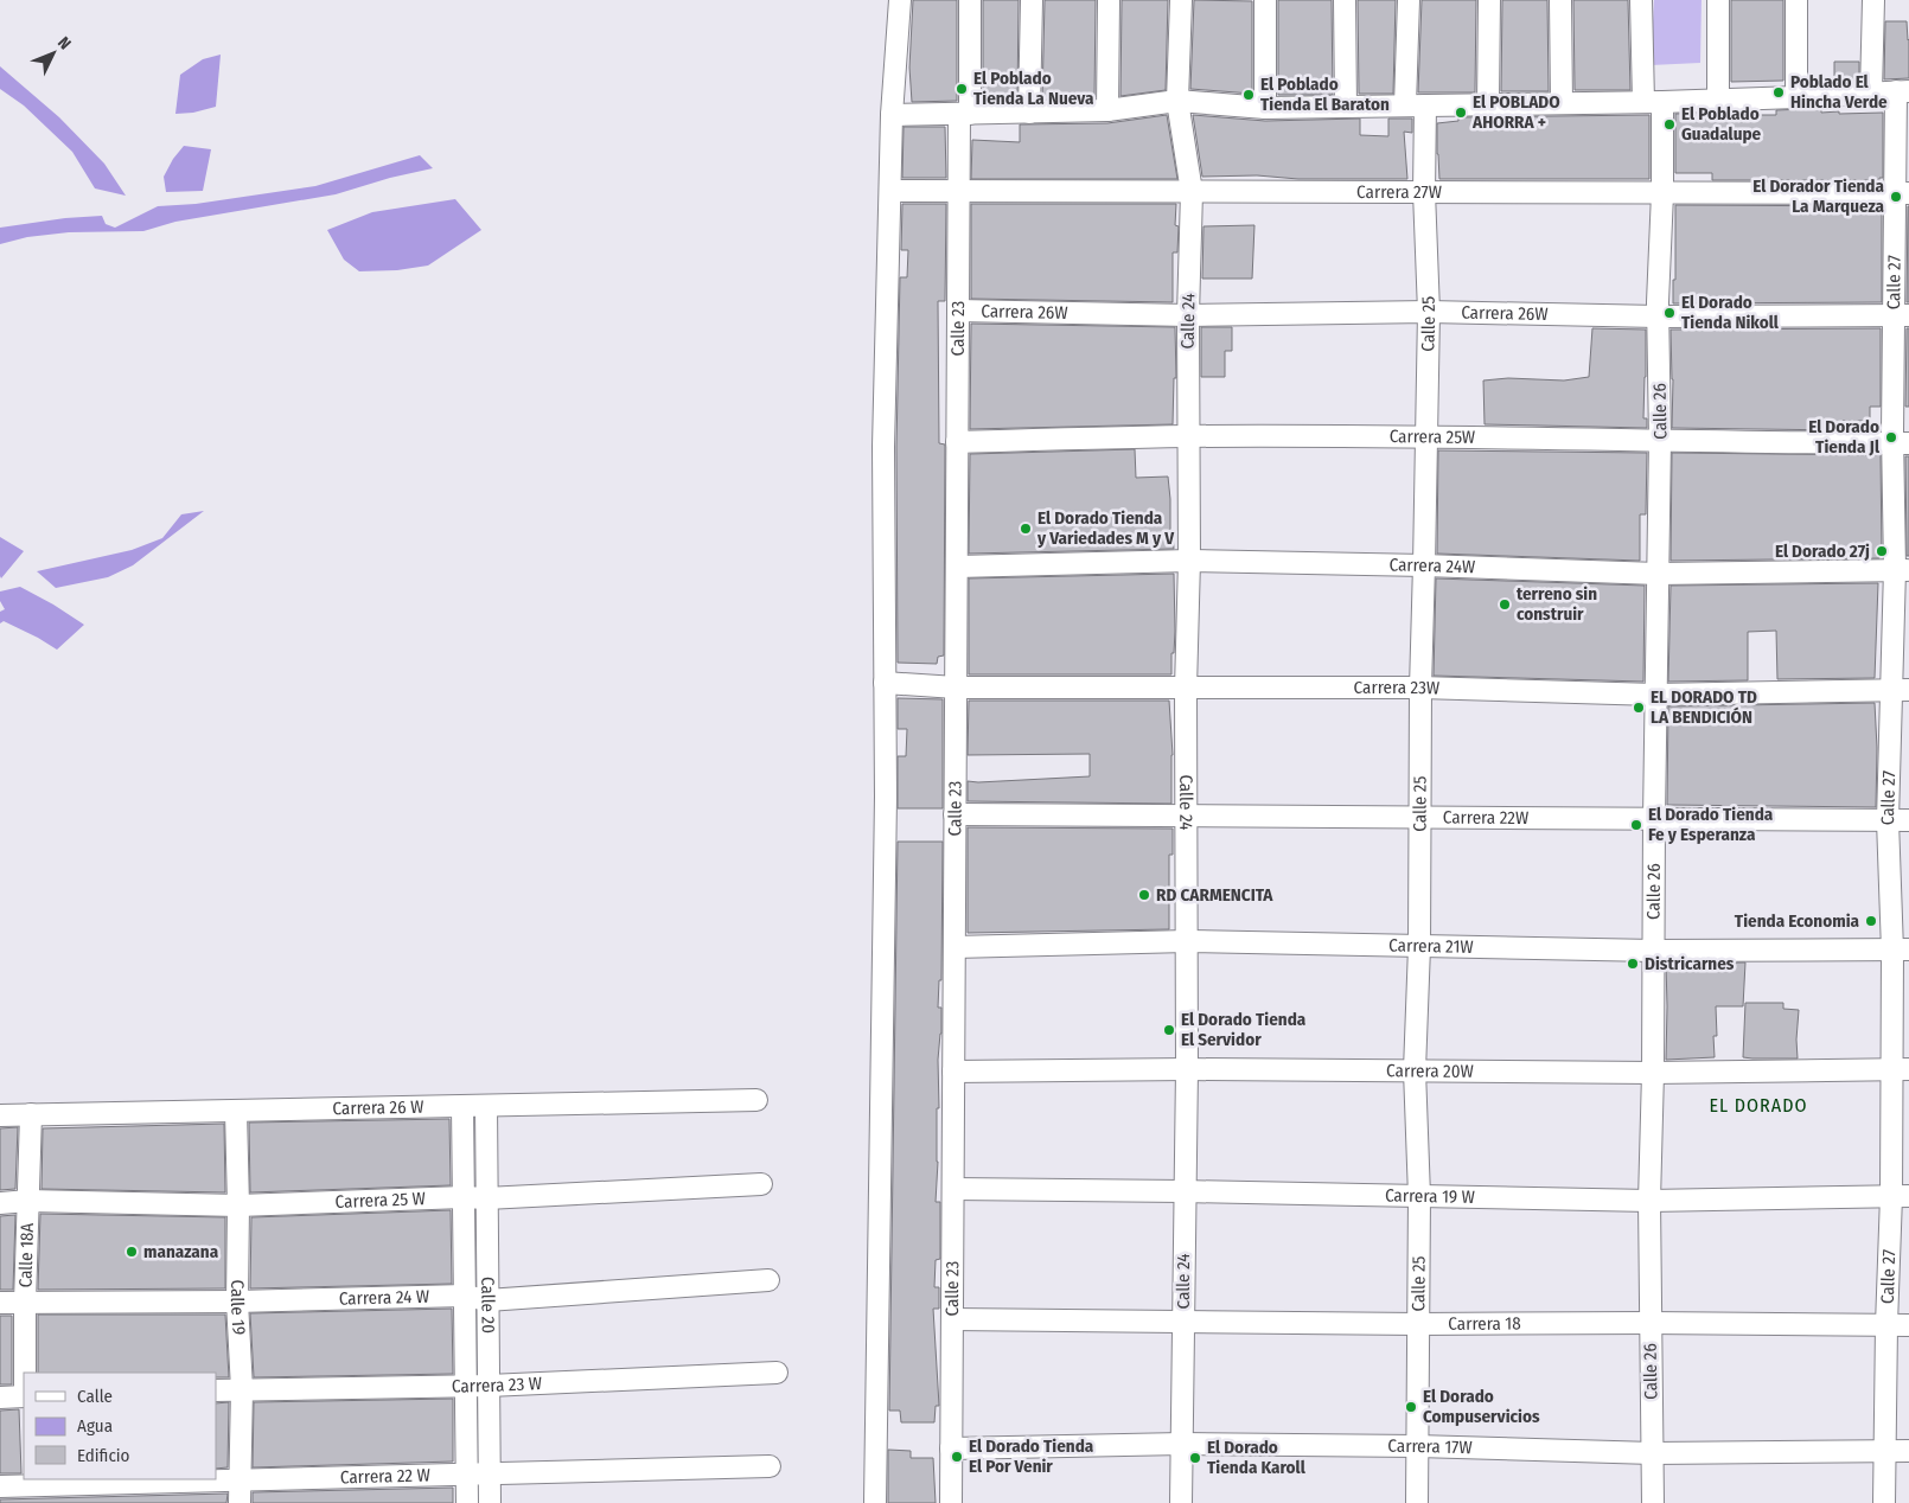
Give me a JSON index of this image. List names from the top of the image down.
{
  "streets": {
    "street": [
      "Carrera 27W",
      "Calle 27",
      "Carrera 26W",
      "Calle 24",
      "Calle 25",
      "Calle 23",
      "Calle 26",
      "Carrera 25W",
      "Carrera 24W",
      "Carrera 23W",
      "Carrera 22W",
      "Carrera 21W",
      "Carrera 20W",
      "Carrera 26 W",
      "Carrera 19 W",
      "Carrera 25 W",
      "Calle 18A",
      "Carrera 24 W",
      "Calle 20",
      "Calle 19",
      "Carrera 18",
      "Carrera 23 W",
      "Carrera 17W",
      "Carrera 22 W"
    ]
  },
  "crossings": [
    ["Carrera 27W", "Calle 27"],
    ["Carrera 27W", "Calle 24"],
    ["Carrera 27W", "Calle 25"],
    ["Carrera 27W", "Calle 23"],
    ["Carrera 27W", "Calle 26"],
    ["Calle 27", "Carrera 26W"],
    ["Calle 27", "Carrera 25W"],
    ["Calle 27", "Carrera 24W"],
    ["Calle 27", "Carrera 23W"],
    ["Calle 27", "Carrera 22W"],
    ["Calle 27", "Carrera 21W"],
    ["Calle 27", "Carrera 20W"],
    ["Calle 27", "Carrera 19 W"],
    ["Calle 27", "Carrera 18"],
    ["Calle 27", "Carrera 17W"],
    ["Carrera 26W", "Calle 24"],
    ["Carrera 26W", "Calle 25"],
    ["Carrera 26W", "Calle 23"],
    ["Carrera 26W", "Calle 26"],
    ["Calle 24", "Carrera 25W"],
    ["Calle 24", "Carrera 24W"],
    ["Calle 24", "Carrera 23W"],
    ["Calle 24", "Carrera 22W"],
    ["Calle 24", "Carrera 21W"],
    ["Calle 24", "Carrera 20W"],
    ["Calle 24", "Carrera 19 W"],
    ["Calle 24", "Carrera 18"],
    ["Calle 24", "Carrera 17W"],
    ["Calle 25", "Carrera 25W"],
    ["Calle 25", "Carrera 24W"],
    ["Calle 25", "Carrera 23W"],
    ["Calle 25", "Carrera 22W"],
    ["Calle 25", "Carrera 21W"],
    ["Calle 25", "Carrera 20W"],
    ["Calle 25", "Carrera 19 W"],
    ["Calle 25", "Carrera 18"],
    ["Calle 25", "Carrera 17W"],
    ["Calle 23", "Carrera 25W"],
    ["Calle 23", "Carrera 24W"],
    ["Calle 23", "Carrera 23W"],
    ["Calle 23", "Carrera 22W"],
    ["Calle 23", "Carrera 21W"],
    ["Calle 23", "Carrera 20W"],
    ["Calle 23", "Carrera 19 W"],
    ["Calle 23", "Carrera 18"],
    ["Calle 23", "Carrera 17W"],
    ["Calle 26", "Carrera 25W"],
    ["Calle 26", "Carrera 24W"],
    ["Calle 26", "Carrera 23W"],
    ["Calle 26", "Carrera 22W"],
    ["Calle 26", "Carrera 21W"],
    ["Calle 26", "Carrera 20W"],
    ["Calle 26", "Carrera 19 W"],
    ["Calle 26", "Carrera 18"],
    ["Calle 26", "Carrera 17W"],
    ["Carrera 26 W", "Calle 18A"],
    ["Carrera 26 W", "Calle 20"],
    ["Carrera 26 W", "Calle 19"],
    ["Carrera 25 W", "Calle 18A"],
    ["Carrera 25 W", "Calle 20"],
    ["Carrera 25 W", "Calle 19"],
    ["Calle 18A", "Carrera 24 W"],
    ["Carrera 24 W", "Calle 20"],
    ["Carrera 24 W", "Calle 19"],
    ["Calle 20", "Carrera 23 W"],
    ["Calle 20", "Carrera 22 W"],
    ["Calle 19", "Carrera 23 W"],
    ["Calle 19", "Carrera 22 W"]
  ],
  "districts": ["EL DORADO"],
  "places": [
    "El Poblado Tienda La Nueva",
    "Poblado El Hincha Verde",
    "El Poblado Tienda El Baraton",
    "El POBLADO AHORRA +",
    "El Poblado Guadalupe",
    "El Dorador Tienda La Marqueza",
    "El Dorado Tienda Nikoll",
    "El Dorado Tienda Jl",
    "El Dorado Tienda y Variedades M y V",
    "El Dorado 27j",
    "terreno sin construir",
    "EL DORADO TD LA BENDICIÓN",
    "El Dorado Tienda Fe y Esperanza",
    "RD CARMENCITA",
    "Tienda Economia",
    "Districarnes",
    "El Dorado Tienda El Servidor",
    "manazana",
    "El Dorado Compuservicios",
    "El Dorado Tienda El Por Venir",
    "El Dorado Tienda Karoll"
  ],
  "legend": ["Calle", "Agua", "Edificio"],
  "north": "top right"
}
